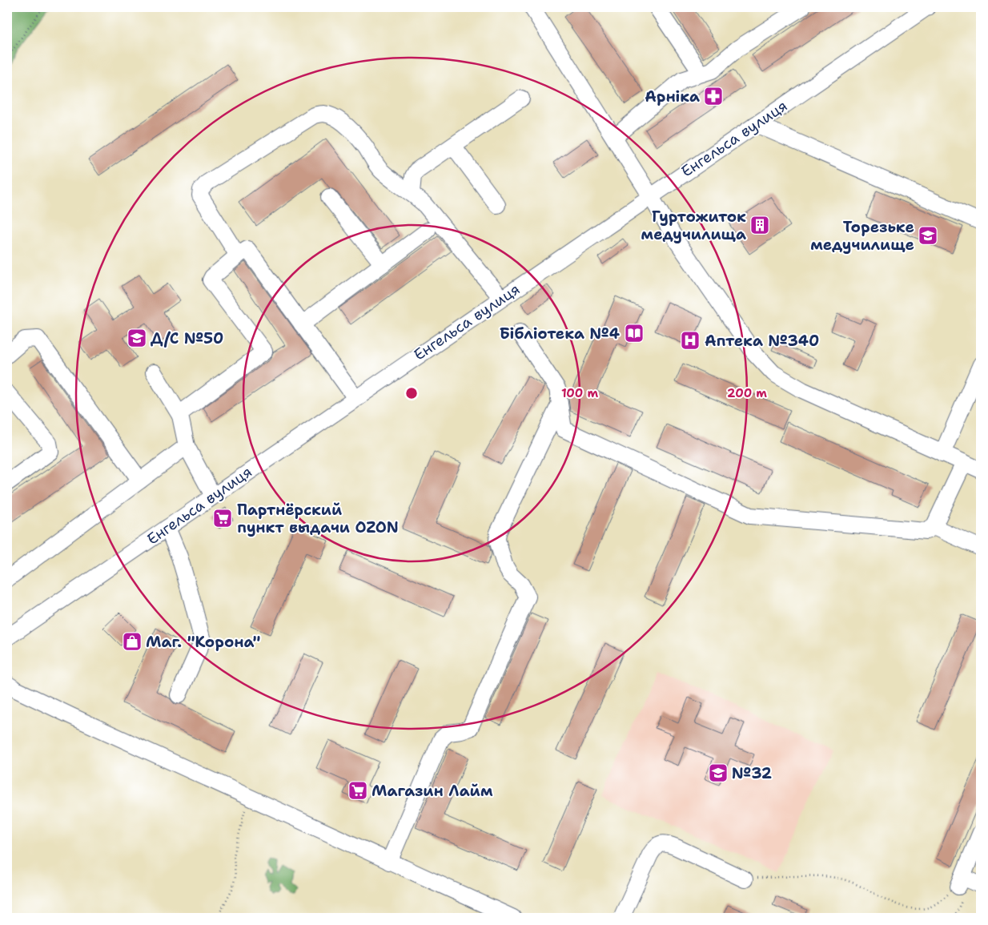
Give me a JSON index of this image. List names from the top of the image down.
{
  "streets": {
    "street": ["Енгельса вулиця"]
  },
  "places": {
    "pharmacy": ["Арніка"],
    "building": ["Гуртожиток медучилища"],
    "school or university": ["Торезьке медучилище", "Д/С №50", "№32"],
    "library": ["Бібліотека №4"],
    "hospital": ["Аптека №340"],
    "supermarket": ["Партнёрский пункт выдачи OZON", "Магазин Лайм"],
    "shop": ["Маг. \"Корона\""]
  },
  "rings": ["100 m", "200 m"]
}
